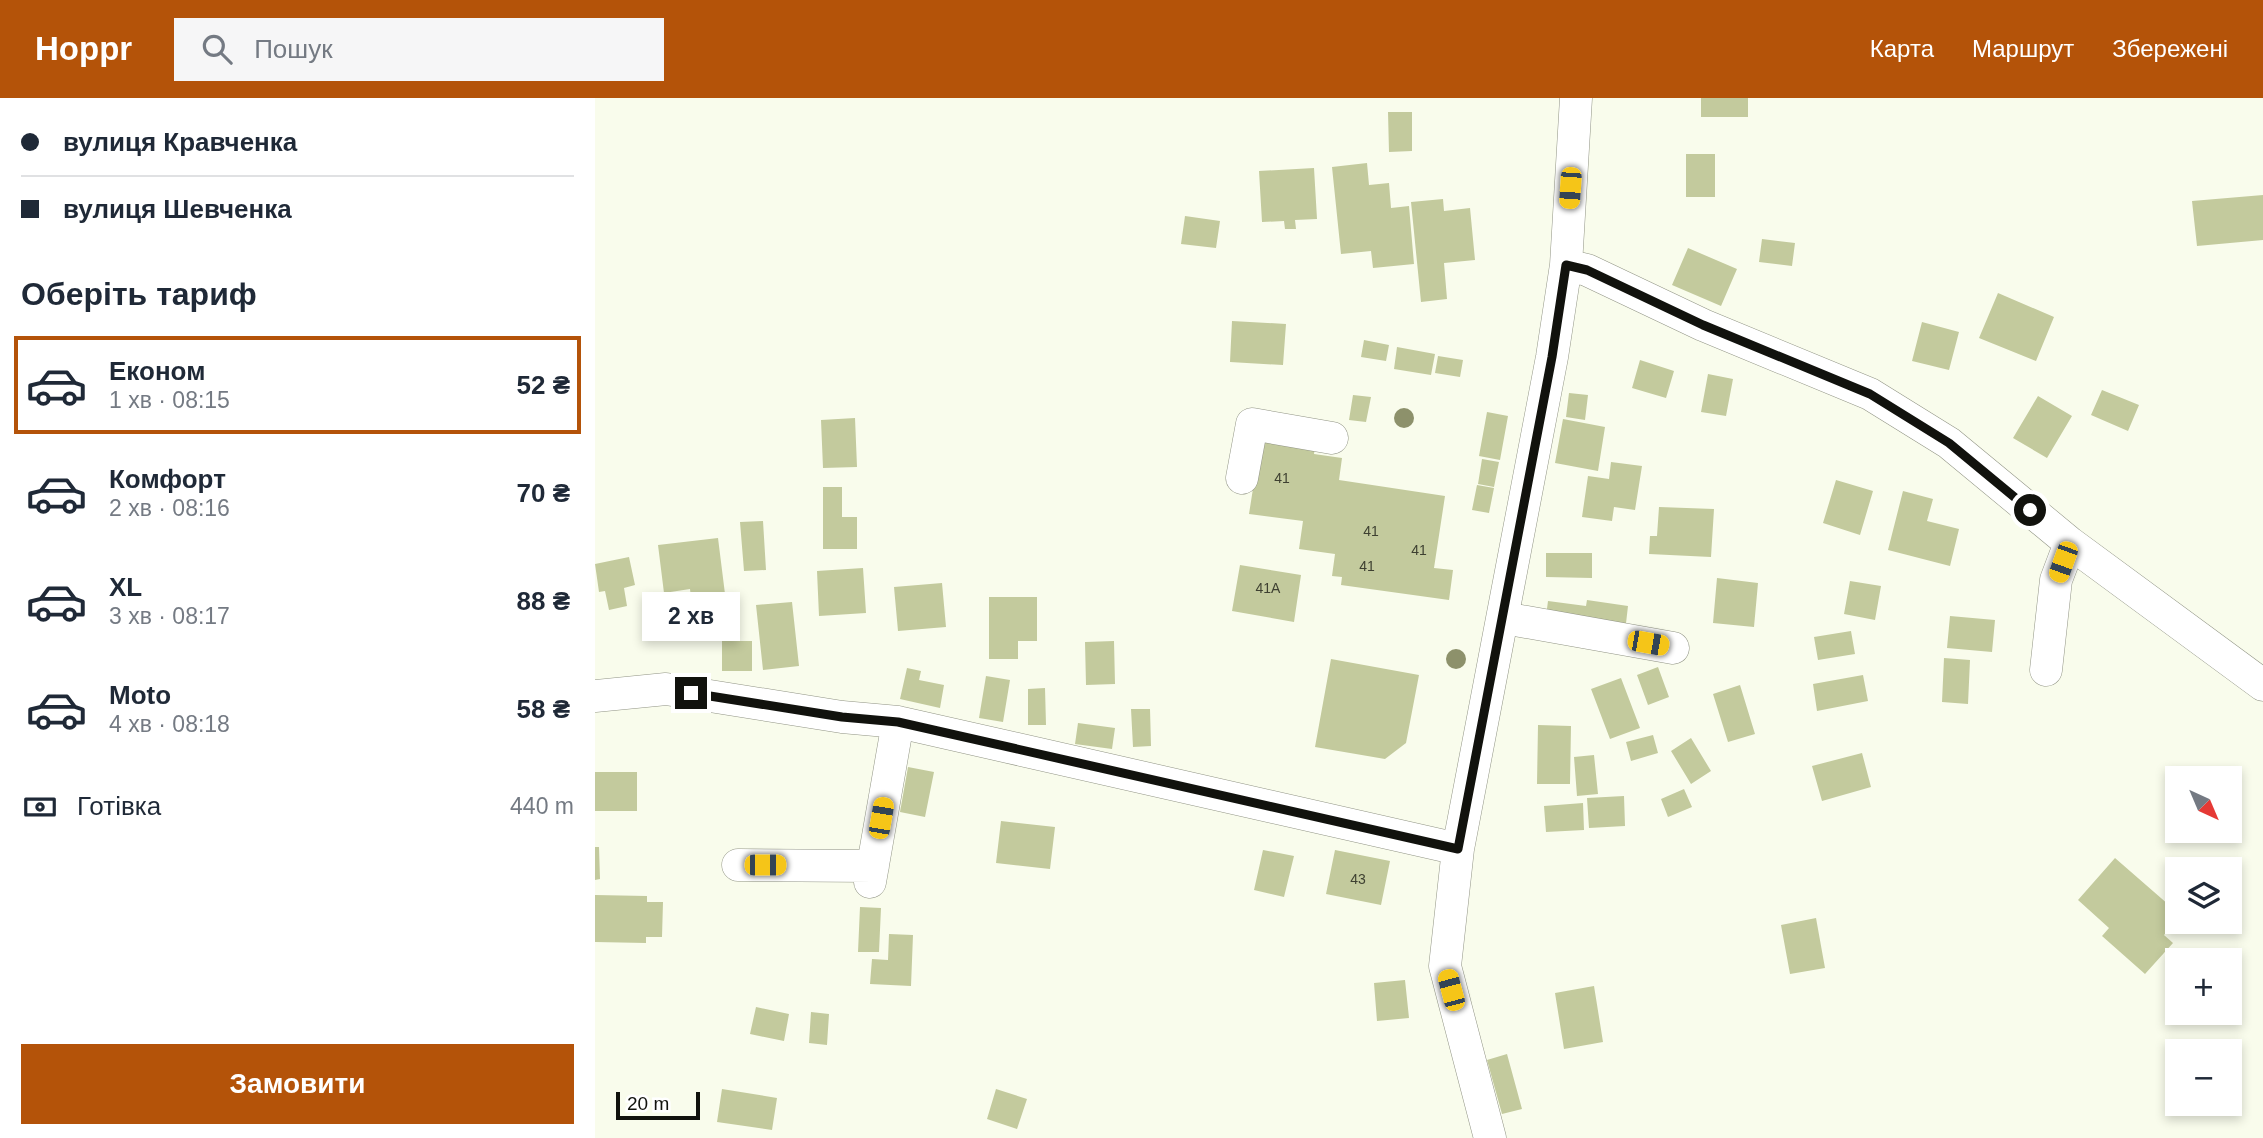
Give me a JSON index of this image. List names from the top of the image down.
{
  "house_numbers": [
    "41",
    "41",
    "41",
    "41",
    "41А",
    "43"
  ],
  "scale_bar": "20 m",
  "north": "bottom right",
  "page": {
    "header": "Hoppr",
    "search": "Пошук",
    "nav": ["Карта", "Маршрут", "Збережені"],
    "banner": ["вулиця Кравченка", "вулиця Шевченка"],
    "heading": "Оберіть тариф",
    "list": [
      {
        "name": "Економ",
        "note": "1 хв · 08:15",
        "value": "52 ₴"
      },
      {
        "name": "Комфорт",
        "note": "2 хв · 08:16",
        "value": "70 ₴"
      },
      {
        "name": "XL",
        "note": "3 хв · 08:17",
        "value": "88 ₴"
      },
      {
        "name": "Moto",
        "note": "4 хв · 08:18",
        "value": "58 ₴"
      }
    ],
    "bubble": "2 хв",
    "map_buttons": ["+", "−"],
    "pay": ["Готівка", "440 m"],
    "buttons": "Замовити",
    "scale": "20 m"
  }
}
